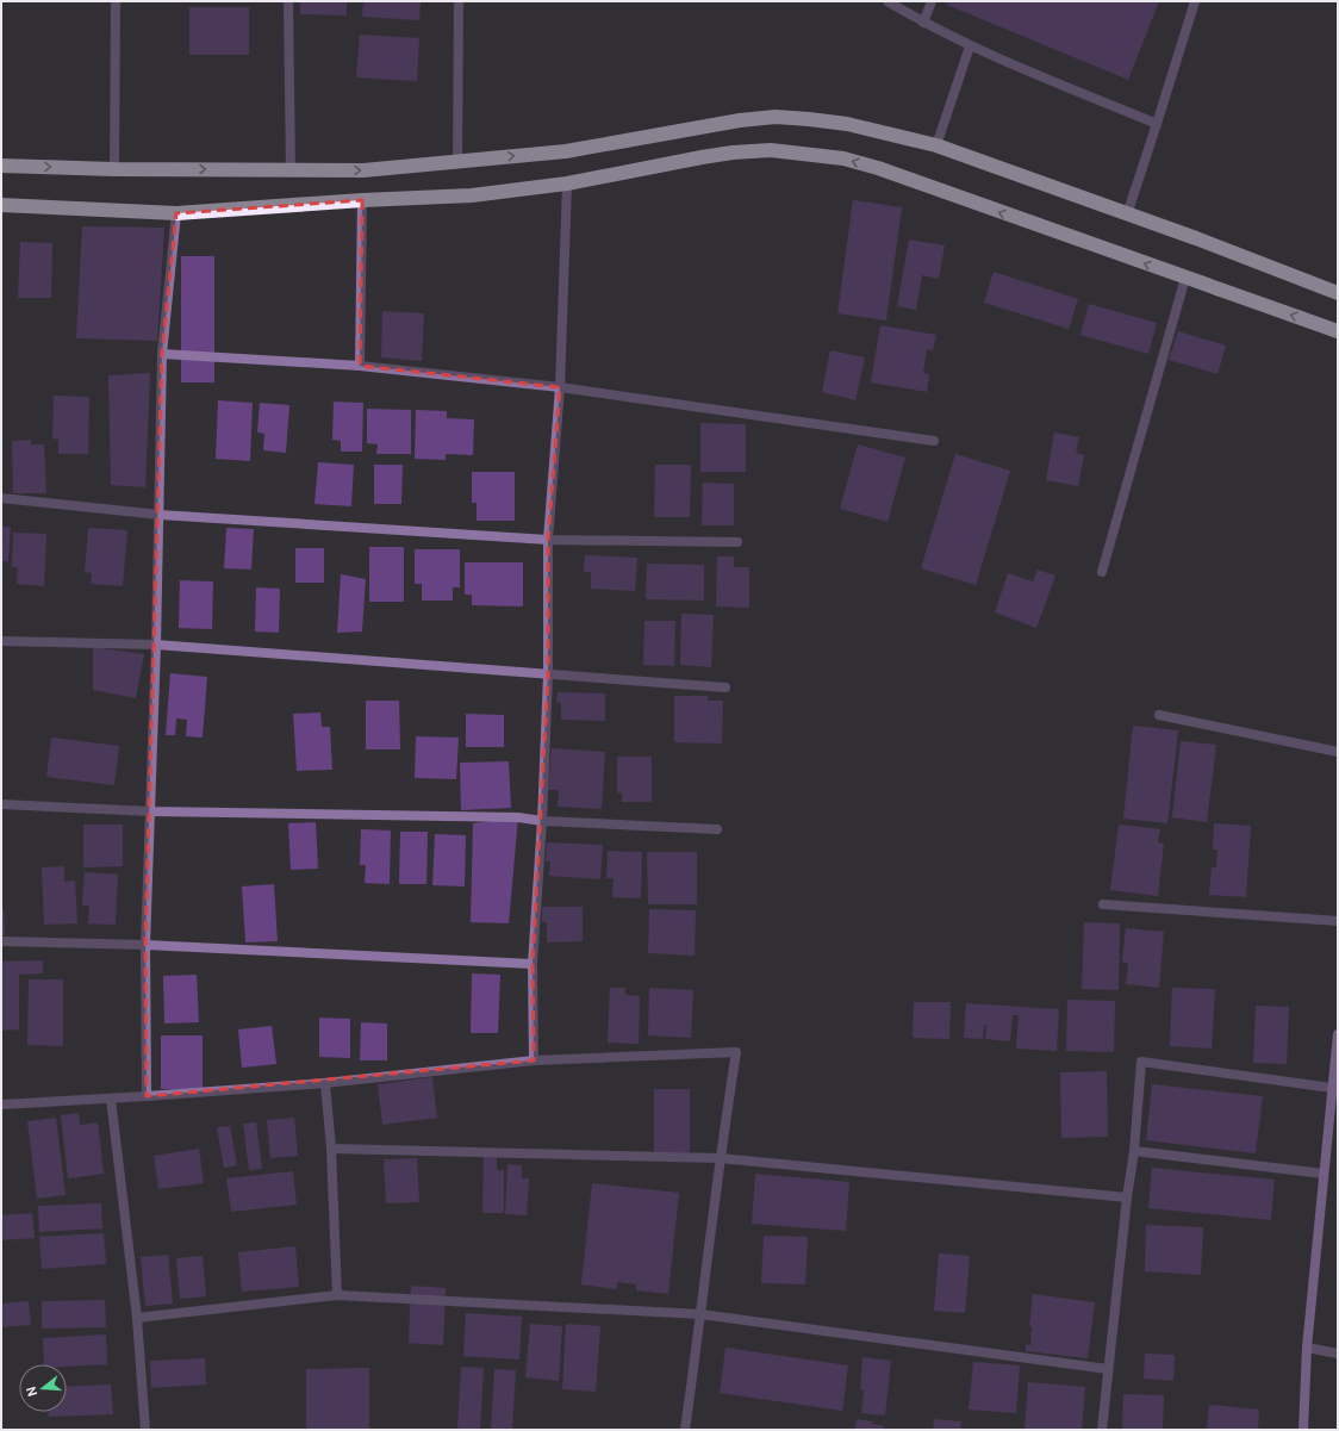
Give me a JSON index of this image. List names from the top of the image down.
{
  "north": "left"
}
